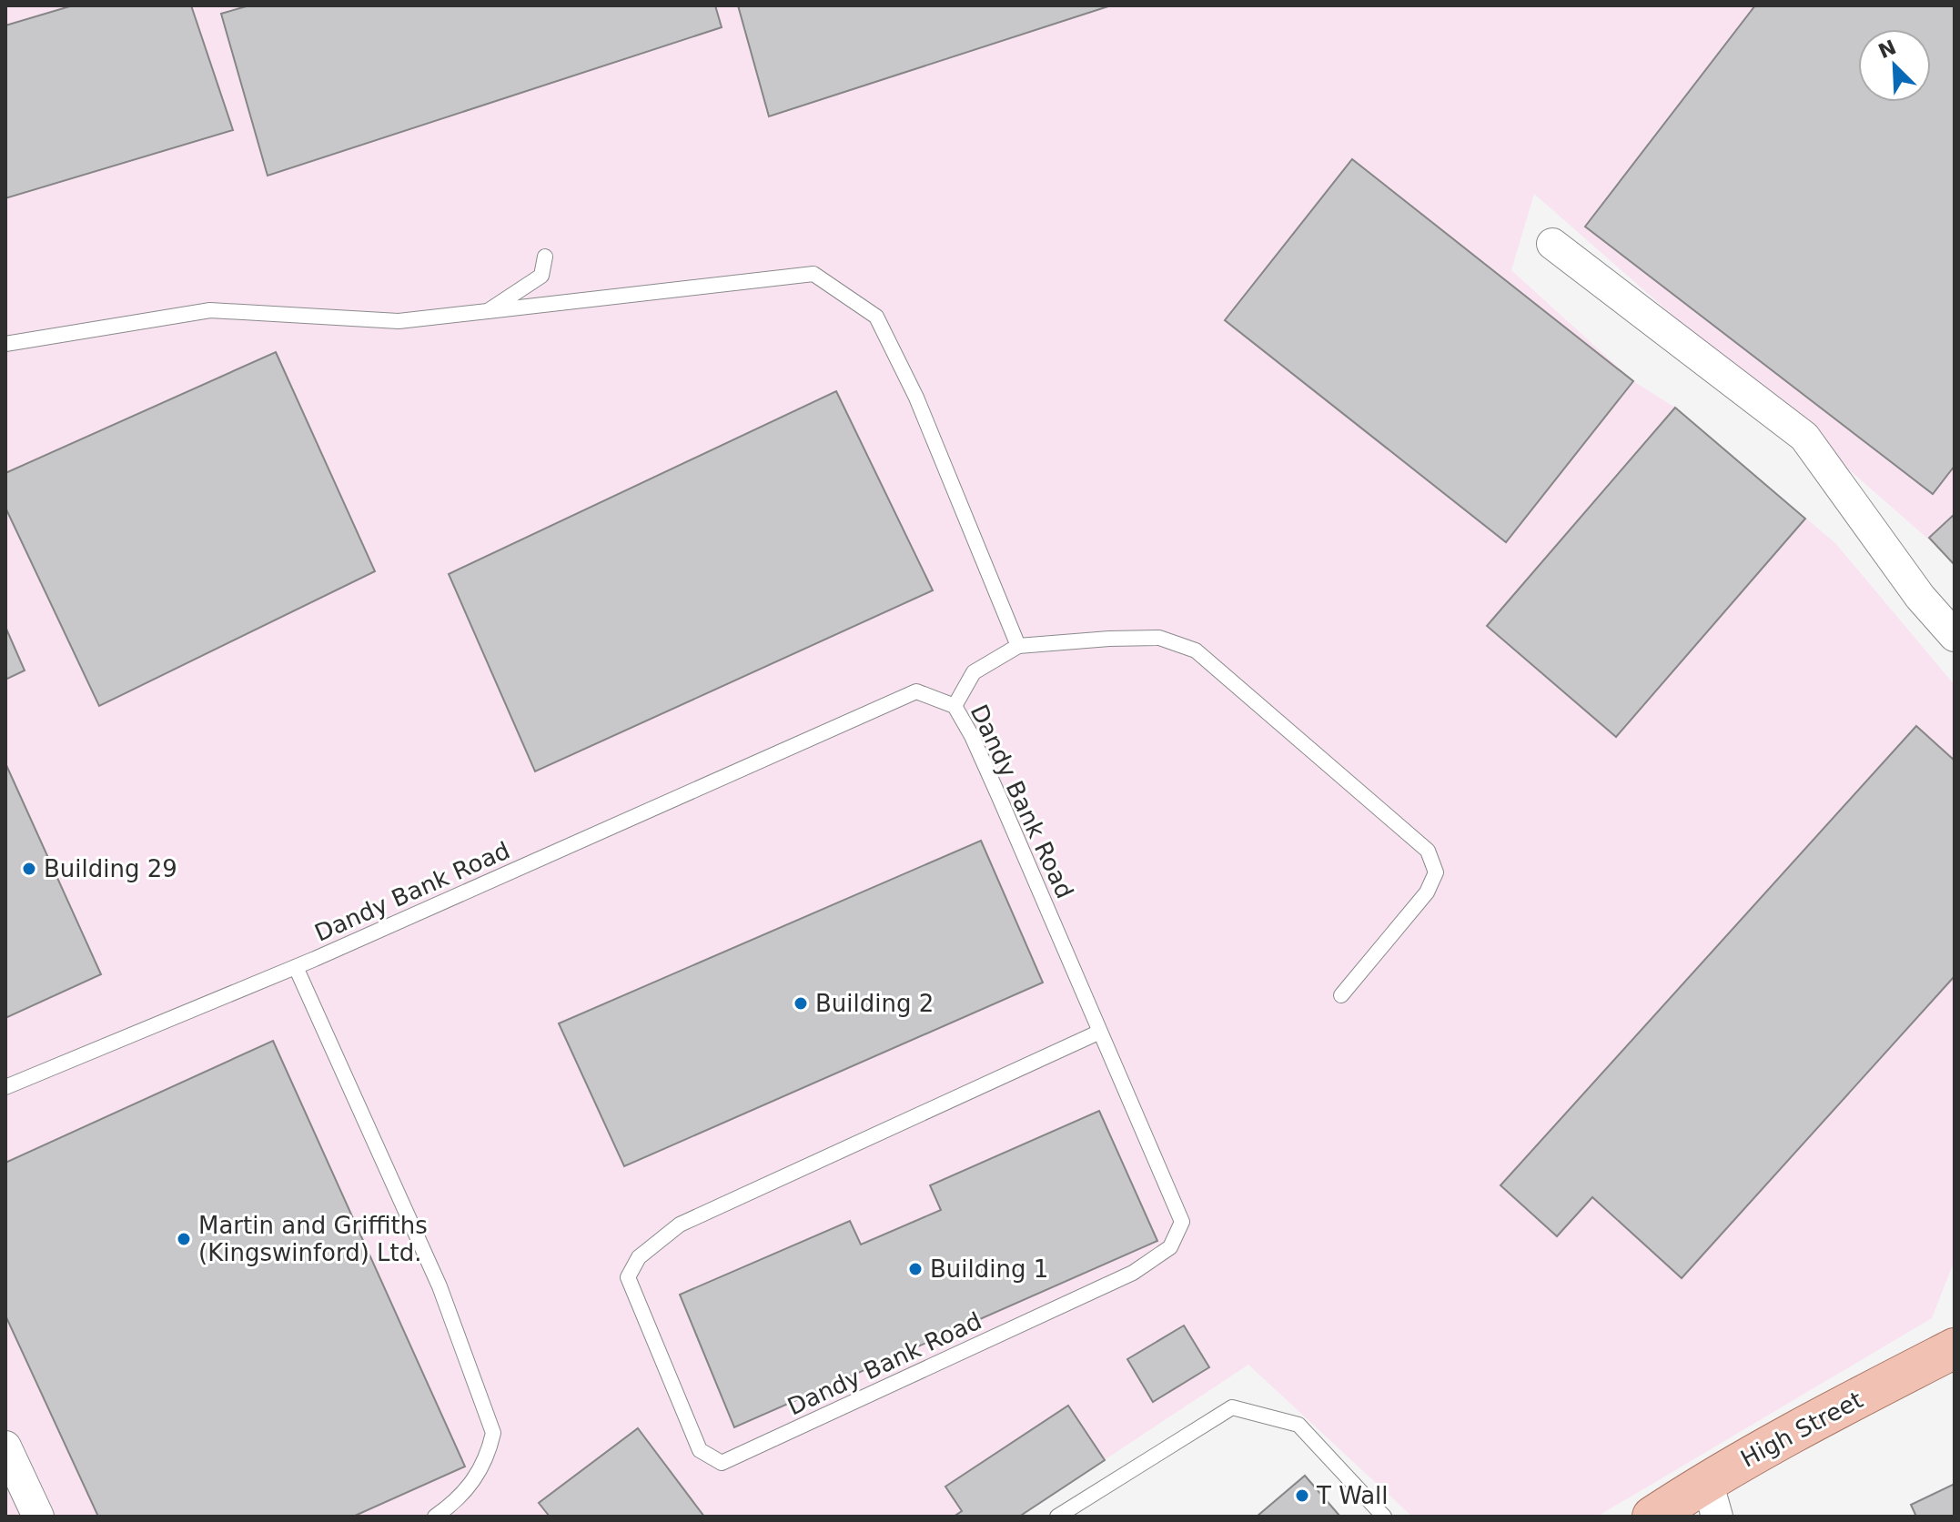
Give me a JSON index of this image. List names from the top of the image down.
{
  "streets": {
    "main road": ["High Street"],
    "lane": ["Dandy Bank Road"]
  },
  "places": [
    "Building 29",
    "Building 2",
    "Martin and Griffiths (Kingswinford) Ltd.",
    "Building 1",
    "T Wall"
  ],
  "north": "top left"
}
